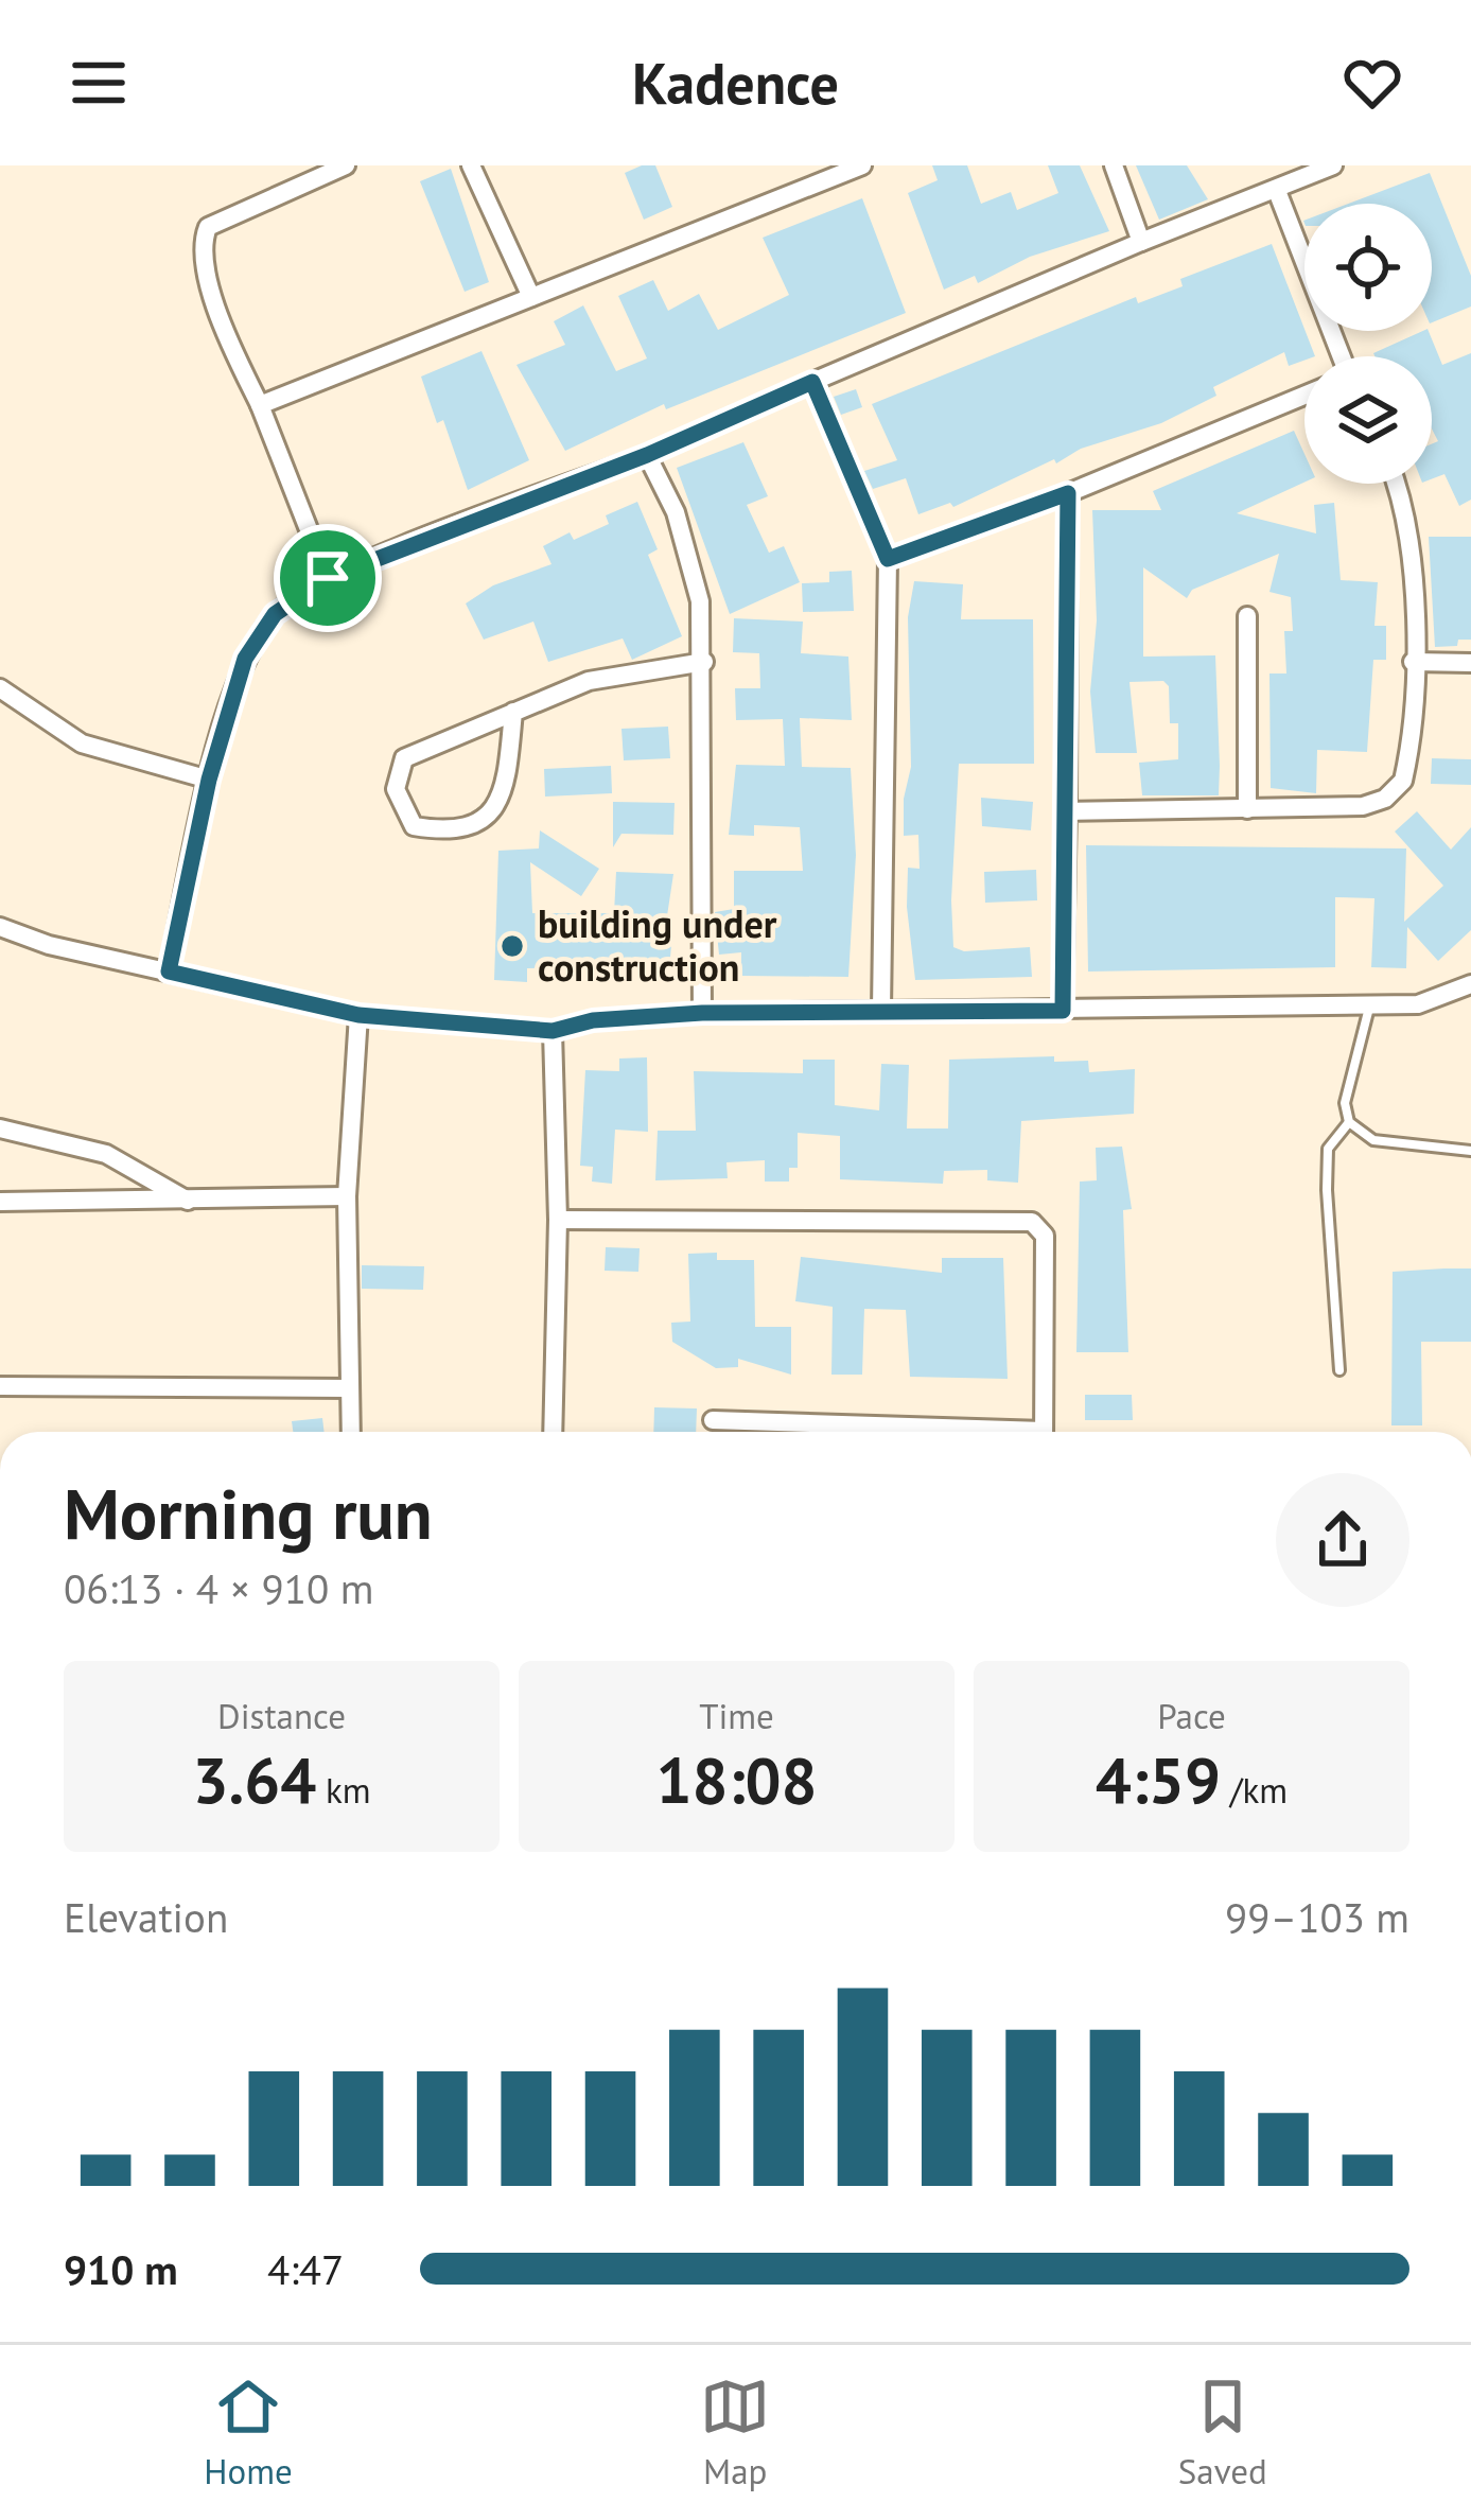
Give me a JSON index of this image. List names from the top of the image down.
{
  "places": ["building under construction"],
  "page": {
    "header": "Kadence",
    "heading": ["Morning run", "06:13 · 4 × 910 m"],
    "stats": [
      ["Distance", "3.64 km"],
      ["Time", "18:08"],
      ["Pace", "4:59 /km"]
    ],
    "chart": ["Elevation", "99–103 m"],
    "list": [
      {
        "name": "910 m",
        "note": "4:47"
      }
    ],
    "tabs": ["Home", "Map", "Saved"]
  }
}
